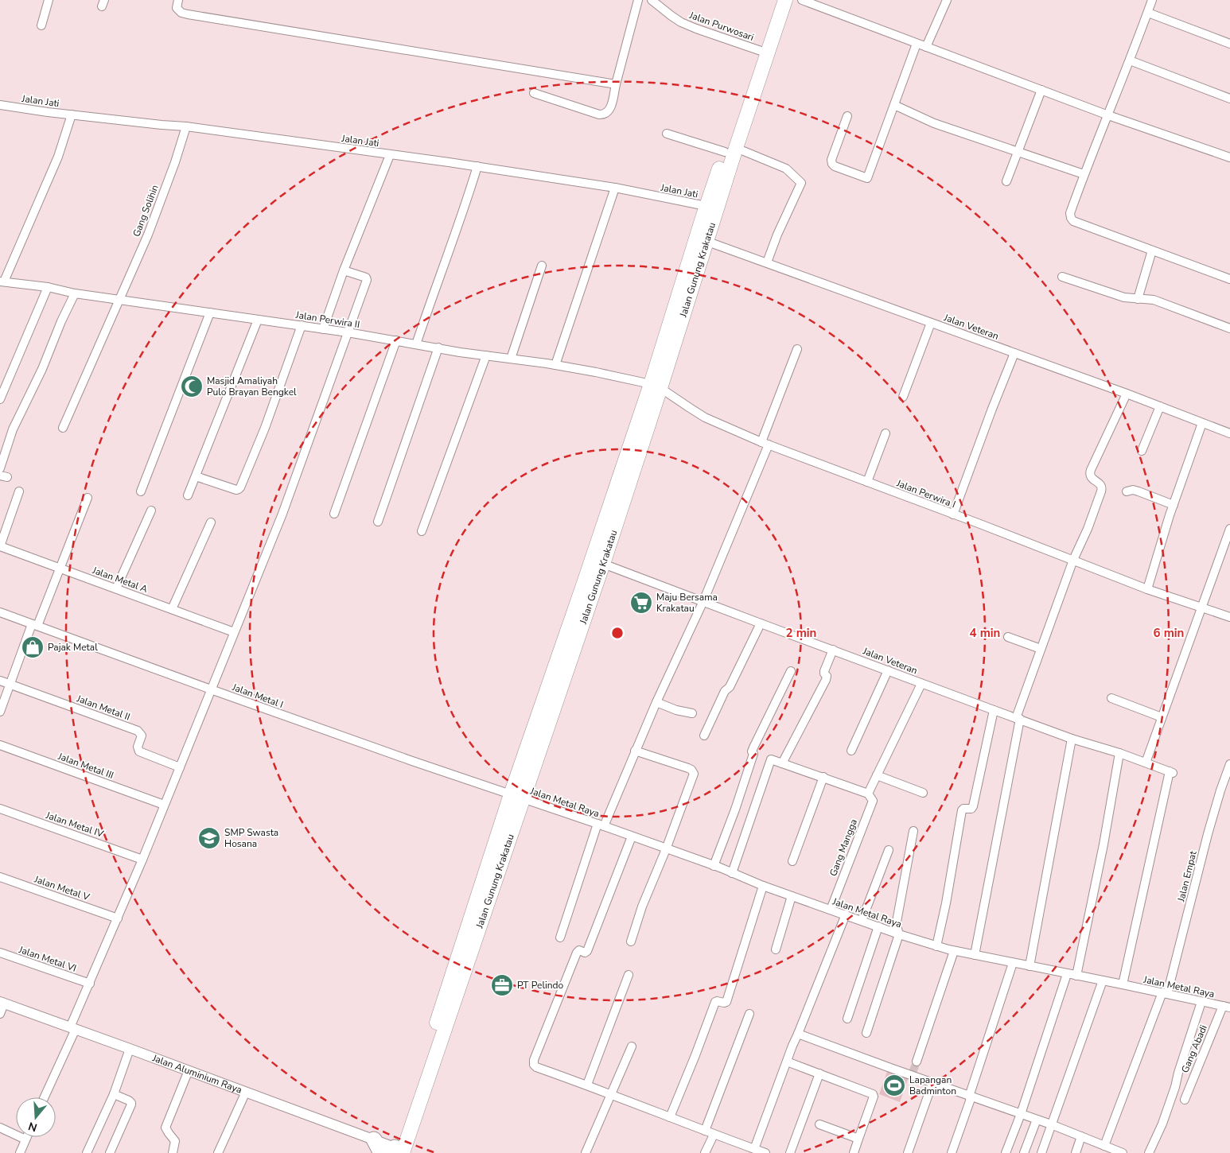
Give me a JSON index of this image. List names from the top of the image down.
{
  "streets": {
    "highway": ["Jalan Gunung Krakatau"],
    "street": [
      "Jalan Purwosari",
      "Jalan Jati",
      "Gang Solihin",
      "Jalan Perwira II",
      "Jalan Veteran",
      "Jalan Perwira I",
      "Jalan Metal A",
      "Jalan Metal I",
      "Jalan Metal II",
      "Jalan Metal III",
      "Jalan Metal Raya",
      "Jalan Metal IV",
      "Gang Mangga",
      "Jalan Empat",
      "Jalan Metal V",
      "Jalan Metal VI",
      "Gang Abadi",
      "Jalan Aluminium Raya"
    ]
  },
  "crossings": [
    ["Jalan Purwosari", "Jalan Gunung Krakatau"],
    ["Jalan Jati", "Gang Solihin"],
    ["Jalan Jati", "Jalan Gunung Krakatau"],
    ["Gang Solihin", "Jalan Perwira II"],
    ["Jalan Gunung Krakatau", "Jalan Perwira II"],
    ["Jalan Gunung Krakatau", "Jalan Veteran"],
    ["Jalan Gunung Krakatau", "Jalan Perwira I"],
    ["Jalan Gunung Krakatau", "Jalan Metal I"],
    ["Jalan Gunung Krakatau", "Jalan Metal Raya"],
    ["Jalan Perwira II", "Jalan Perwira I"],
    ["Jalan Veteran", "Jalan Metal Raya"],
    ["Jalan Metal I", "Jalan Metal Raya"],
    ["Jalan Metal Raya", "Gang Mangga"],
    ["Jalan Metal Raya", "Jalan Empat"],
    ["Jalan Metal Raya", "Gang Abadi"]
  ],
  "places": {
    "mosque": ["Masjid Amaliyah Pulo Brayan Bengkel"],
    "supermarket": ["Maju Bersama Krakatau"],
    "shop": ["Pajak Metal"],
    "school or university": ["SMP Swasta Hosana"],
    "office": ["PT Pelindo"],
    "sports": ["Lapangan Badminton"]
  },
  "north": "bottom",
  "rings": ["2 min", "4 min", "6 min"]
}
